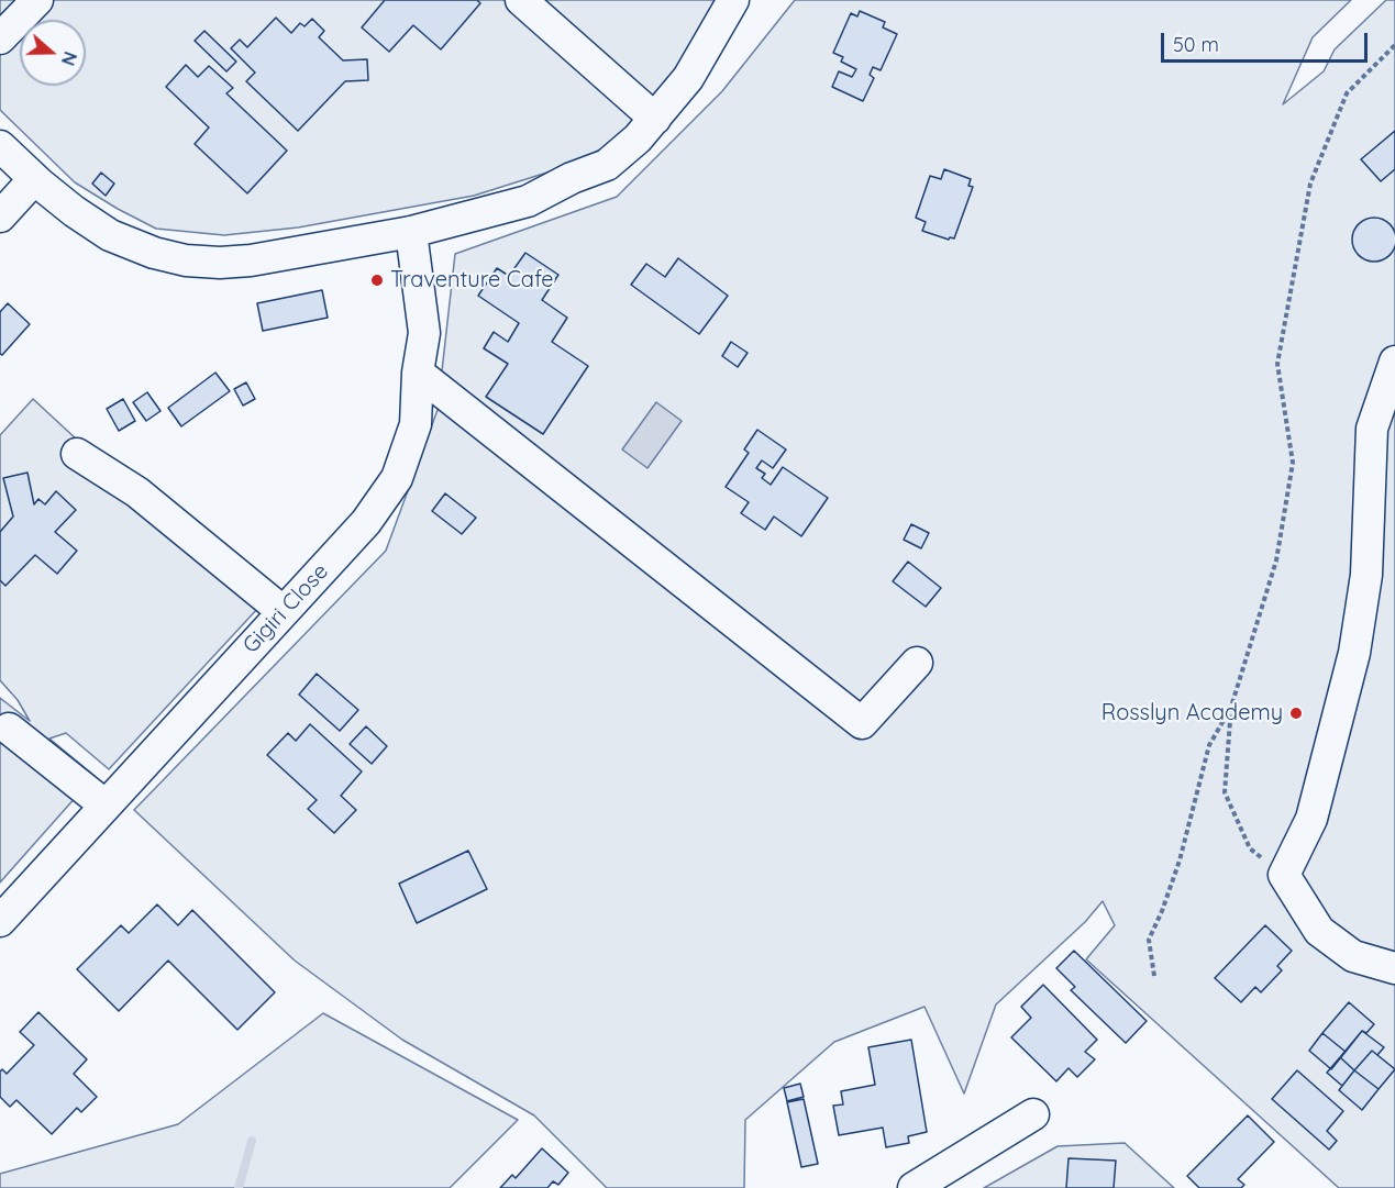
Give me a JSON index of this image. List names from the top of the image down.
{
  "streets": {
    "street": ["Gigiri Close"]
  },
  "places": ["Traventure Cafe", "Rosslyn Academy"],
  "scale_bar": "50 m",
  "north": "right"
}
